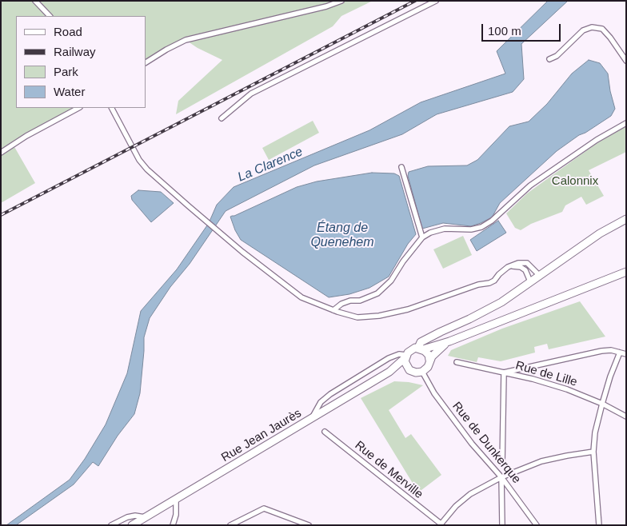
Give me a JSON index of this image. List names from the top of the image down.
{
  "streets": {
    "main road": ["Rue Jean Jaurès"],
    "street": ["Rue de Lille", "Rue de Dunkerque", "Rue de Merville"]
  },
  "crossings": [
    ["Rue Jean Jaurès", "Rue de Dunkerque"]
  ],
  "water": ["La Clarence", "Étang de Quenehem"],
  "parks": ["Calonnix"],
  "legend": [
    "Road",
    "Railway",
    "Park",
    "Water"
  ],
  "scale_bar": "100 m"
}
